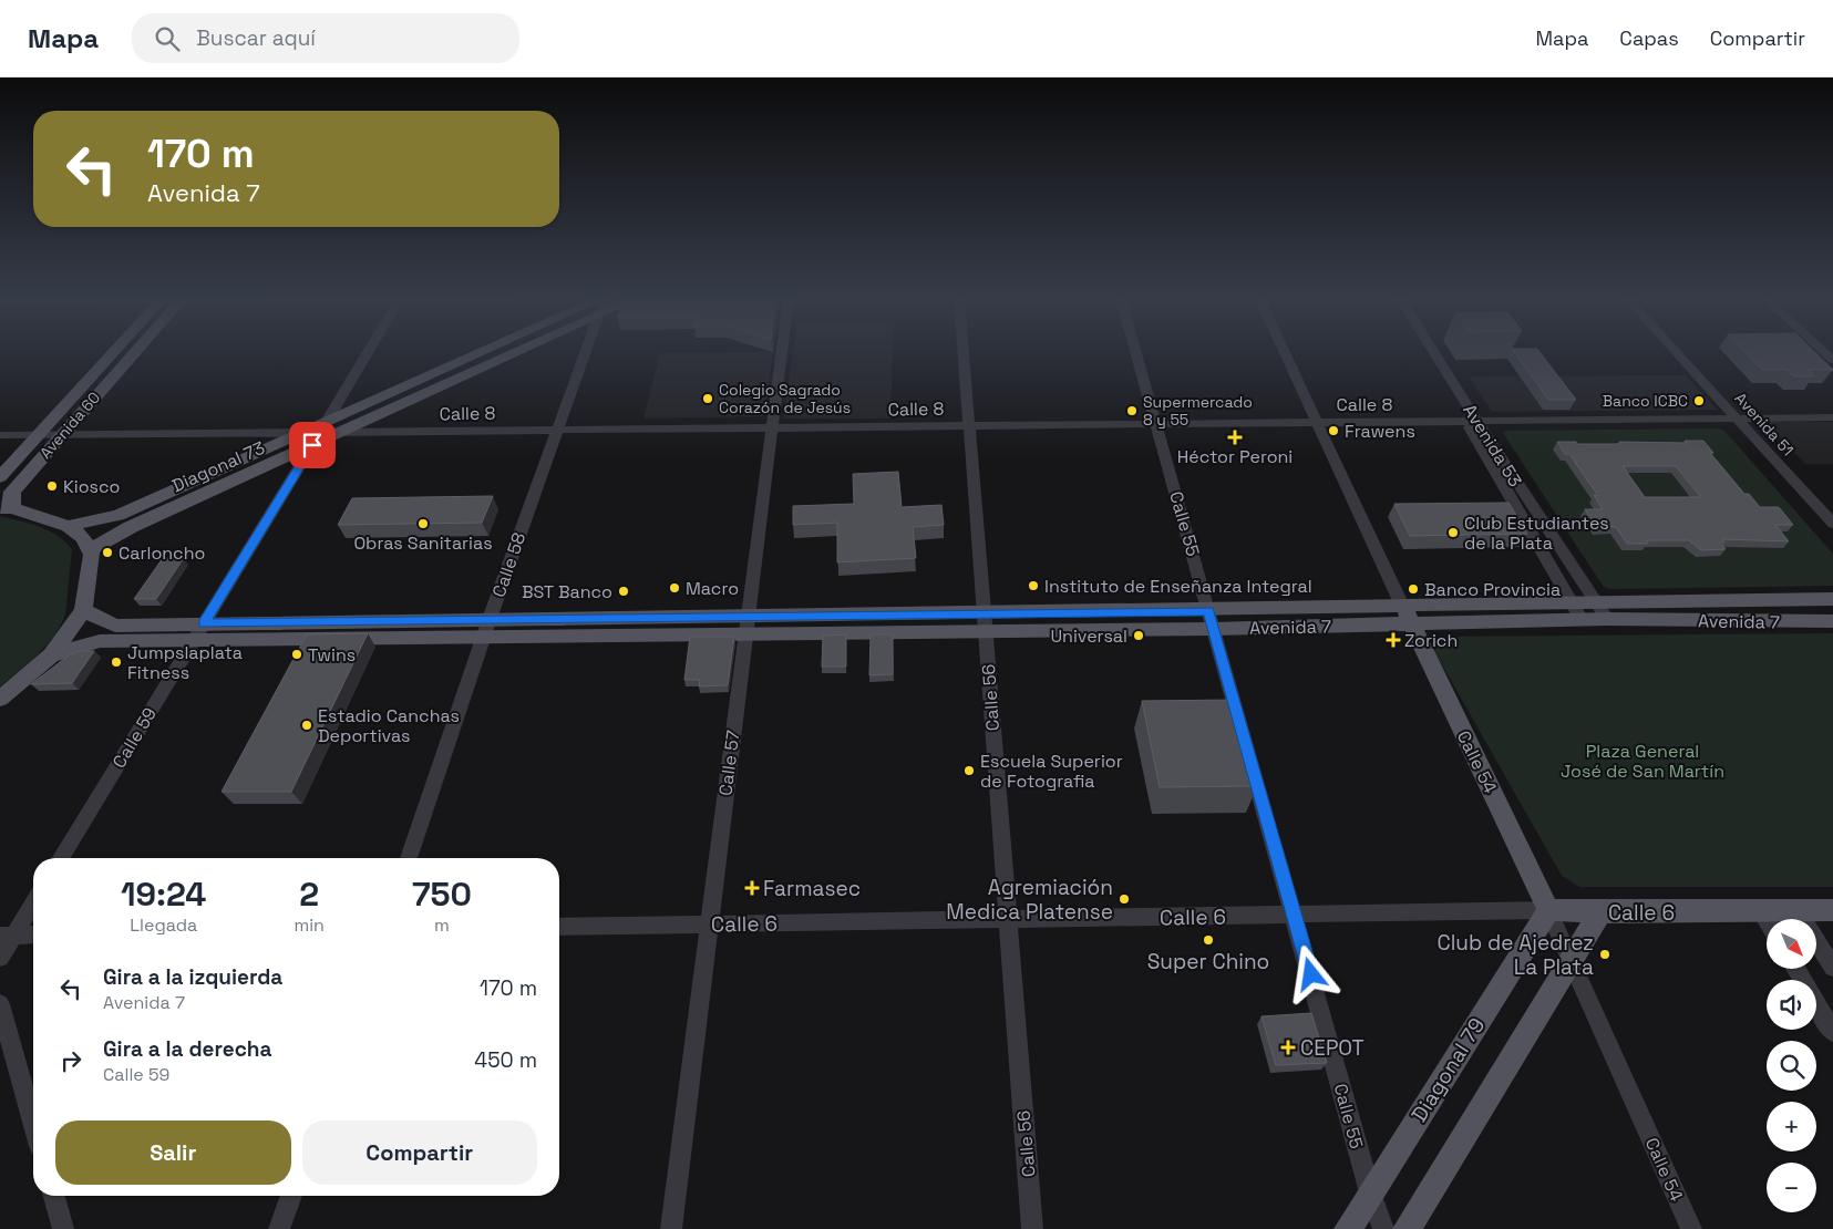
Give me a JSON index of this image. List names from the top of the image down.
{
  "streets": {
    "main road": [
      "Avenida 60",
      "Diagonal 73",
      "Avenida 7",
      "Calle 54",
      "Calle 6",
      "Diagonal 79"
    ],
    "street": [
      "Calle 8",
      "Avenida 51",
      "Avenida 53",
      "Calle 55",
      "Calle 58",
      "Calle 56",
      "Calle 59",
      "Calle 57"
    ]
  },
  "crossings": [
    ["Calle 8", "Avenida 51"],
    ["Calle 8", "Avenida 53"],
    ["Calle 8", "Diagonal 73"],
    ["Calle 8", "Calle 55"],
    ["Calle 8", "Calle 58"],
    ["Calle 8", "Calle 56"],
    ["Calle 8", "Calle 54"],
    ["Calle 8", "Calle 57"],
    ["Avenida 53", "Avenida 7"],
    ["Diagonal 73", "Calle 59"],
    ["Calle 55", "Avenida 7"],
    ["Calle 55", "Calle 6"],
    ["Calle 55", "Diagonal 79"],
    ["Calle 58", "Avenida 7"],
    ["Avenida 7", "Calle 56"],
    ["Avenida 7", "Calle 59"],
    ["Avenida 7", "Calle 54"],
    ["Avenida 7", "Calle 57"],
    ["Calle 56", "Calle 6"],
    ["Calle 54", "Calle 6"],
    ["Calle 54", "Diagonal 79"],
    ["Calle 57", "Calle 6"],
    ["Calle 6", "Diagonal 79"]
  ],
  "parks": ["Plaza General José de San Martín"],
  "places": {
    "other": [
      "Colegio Sagrado Corazón de Jesús",
      "Banco ICBC",
      "Supermercado 8 y 55",
      "Frawens",
      "Kiosco",
      "Obras Sanitarias",
      "Club Estudiantes de la Plata",
      "Carloncho",
      "Instituto de Enseñanza Integral",
      "Macro",
      "Banco Provincia",
      "BST Banco",
      "Universal",
      "Twins",
      "Jumpslaplata Fitness",
      "Estadio Canchas Deportivas",
      "Escuela Superior de Fotografia",
      "Agremiación Medica Platense",
      "Super Chino",
      "Club de Ajedrez La Plata"
    ],
    "health": [
      "Héctor Peroni",
      "Zorich",
      "Farmasec",
      "CEPOT"
    ]
  },
  "north": "bottom right",
  "page": {
    "header": "Mapa",
    "search": "Buscar aquí",
    "nav": ["Mapa", "Capas", "Compartir"],
    "turn": ["170 m", "Avenida 7"],
    "eta": [
      "19:24",
      "Llegada",
      "2",
      "min",
      "750",
      "m"
    ],
    "map_buttons": ["+", "−"],
    "list": [
      {
        "name": "Gira a la izquierda",
        "note": "Avenida 7",
        "value": "170 m"
      },
      {
        "name": "Gira a la derecha",
        "note": "Calle 59",
        "value": "450 m"
      }
    ],
    "buttons": ["Salir", "Compartir"]
  }
}
